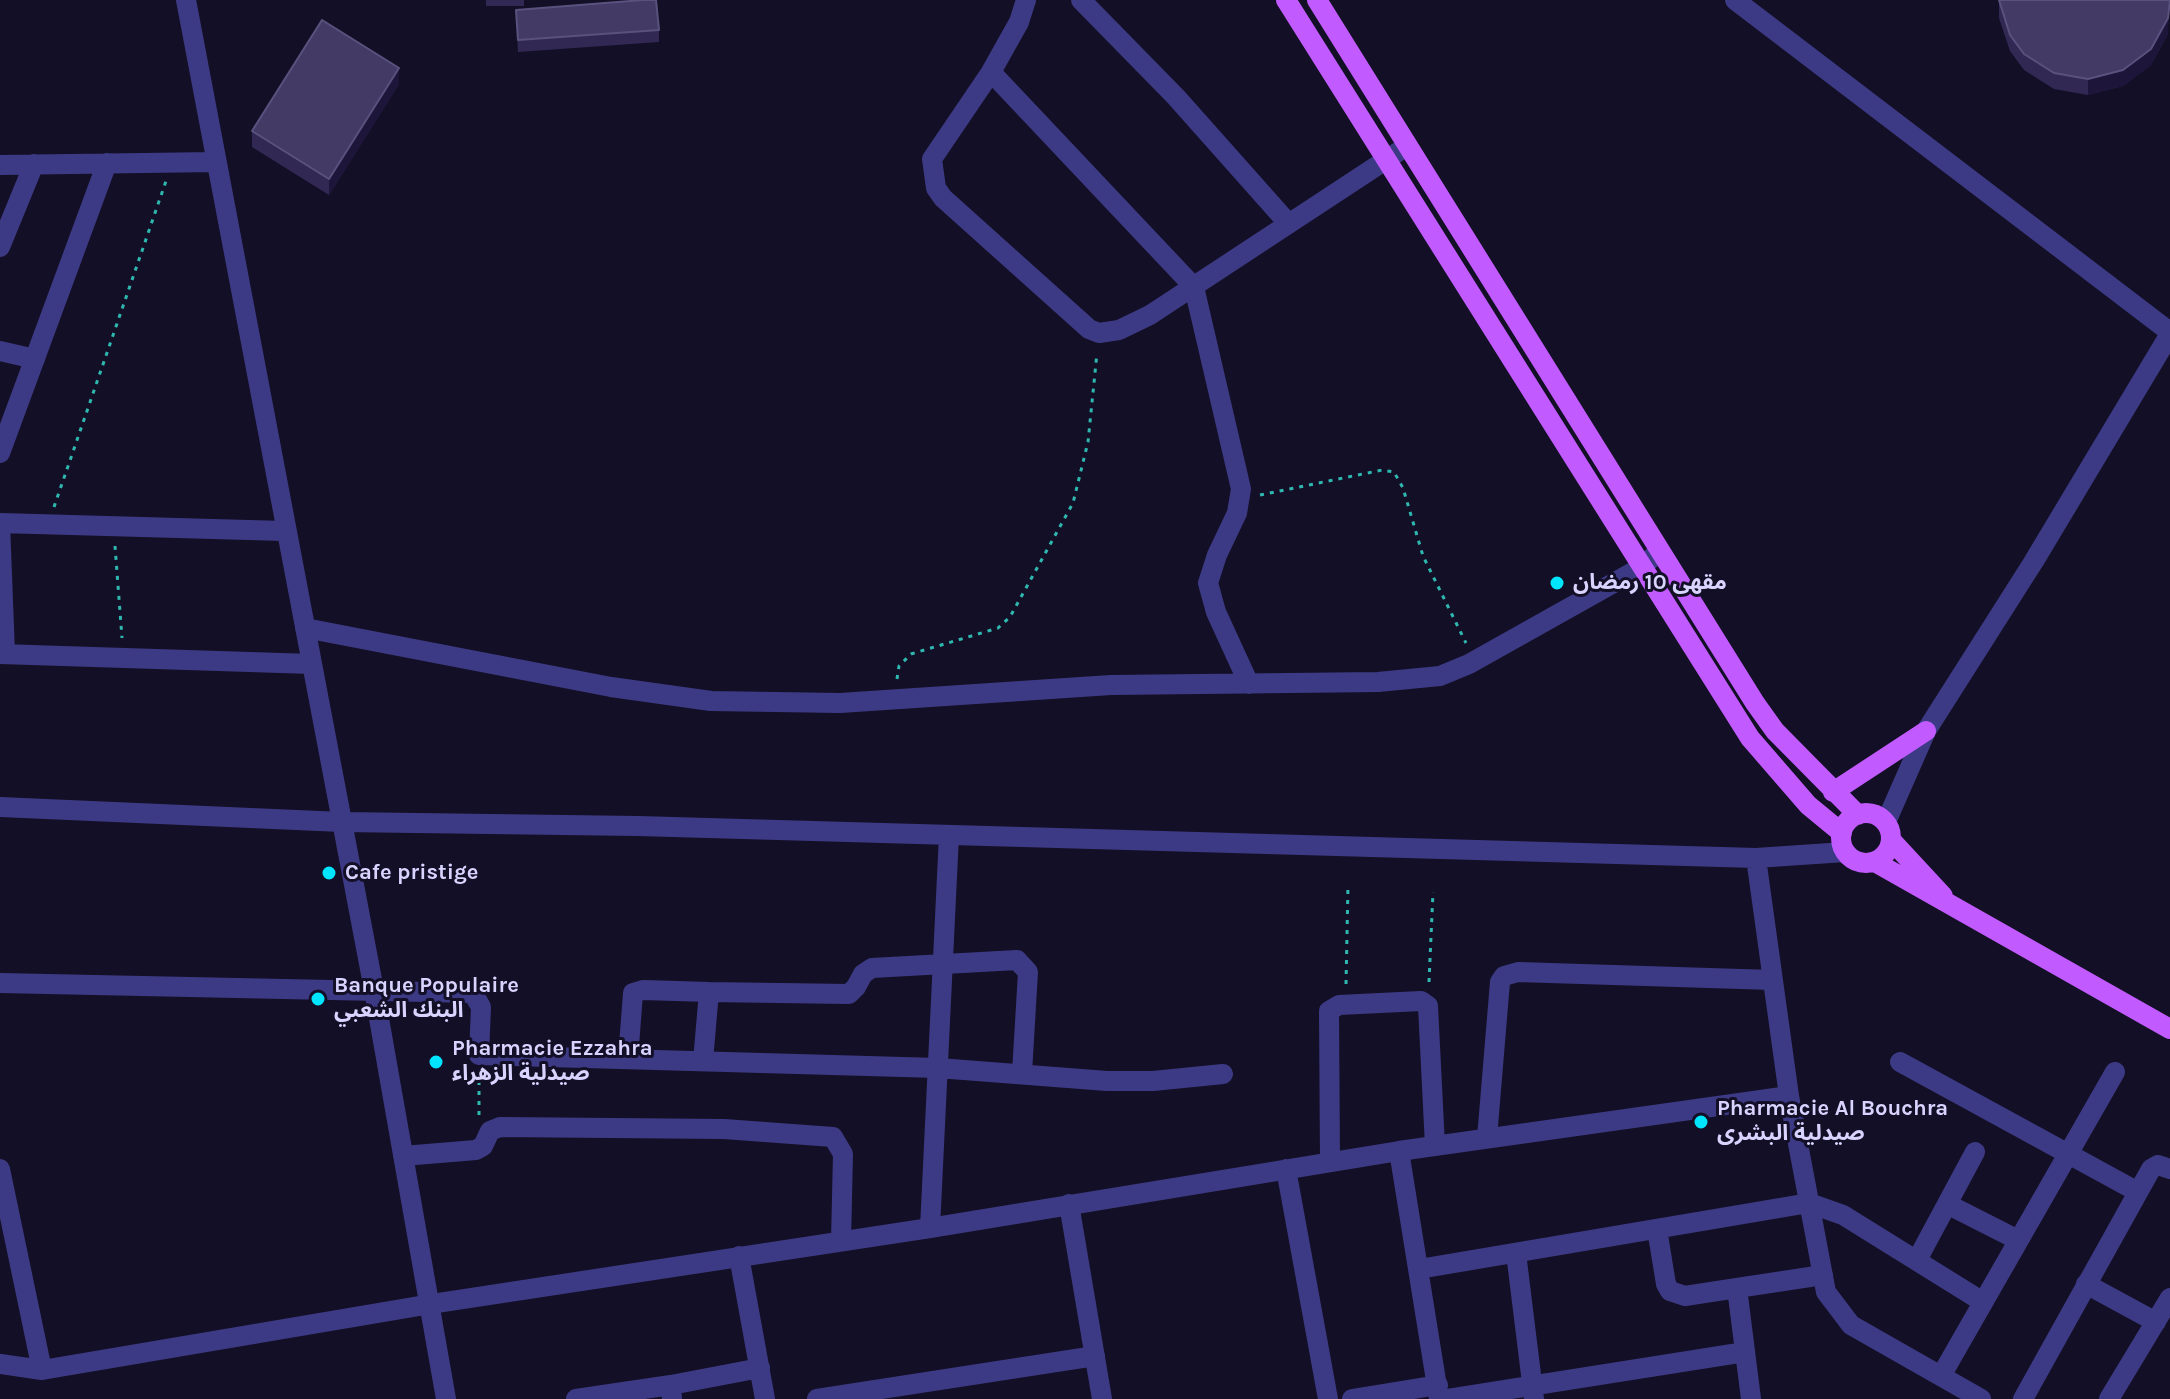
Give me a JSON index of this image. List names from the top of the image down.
{
  "places": [
    "مقهى 10 رمضان",
    "Cafe pristige",
    "Banque Populaire البنك الشعبي",
    "Pharmacie Ezzahra صيدلية الزهراء",
    "Pharmacie Al Bouchra صيدلية البشرى"
  ]
}
